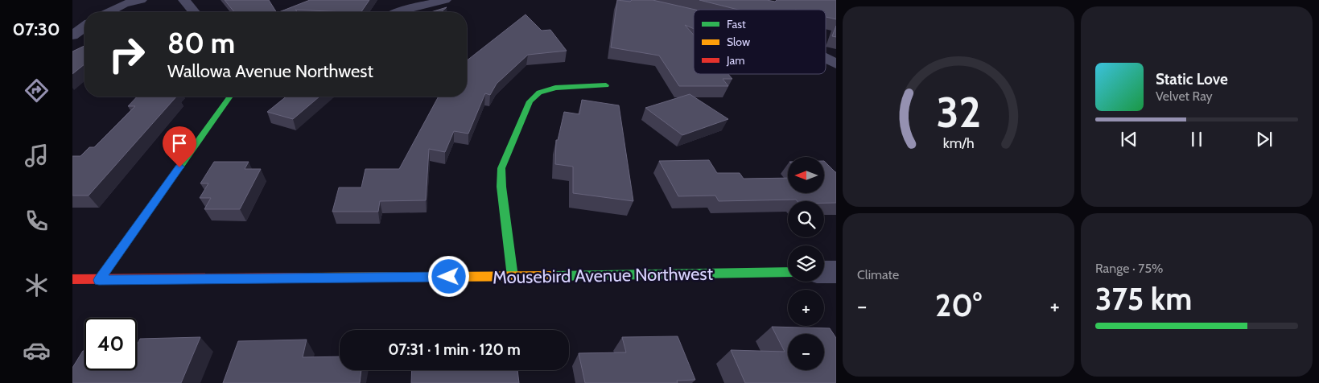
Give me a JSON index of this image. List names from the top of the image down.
{
  "streets": {
    "street": ["Mousebird Avenue Northwest"]
  },
  "legend": ["Fast", "Slow", "Jam"],
  "north": "left",
  "page": {
    "tabs": "07:30",
    "turn": ["80 m", "Wallowa Avenue Northwest"],
    "song": ["Static Love", "Velvet Ray"],
    "map_buttons": ["+", "−"],
    "tile": [
      "Climate",
      ["Range · 75%", "375 km"]
    ],
    "heat": ["−", "20°", "+"],
    "limit": "40",
    "trip": "07:31 · 1 min · 120 m",
    "gauge": ["32", "km/h"]
  }
}
